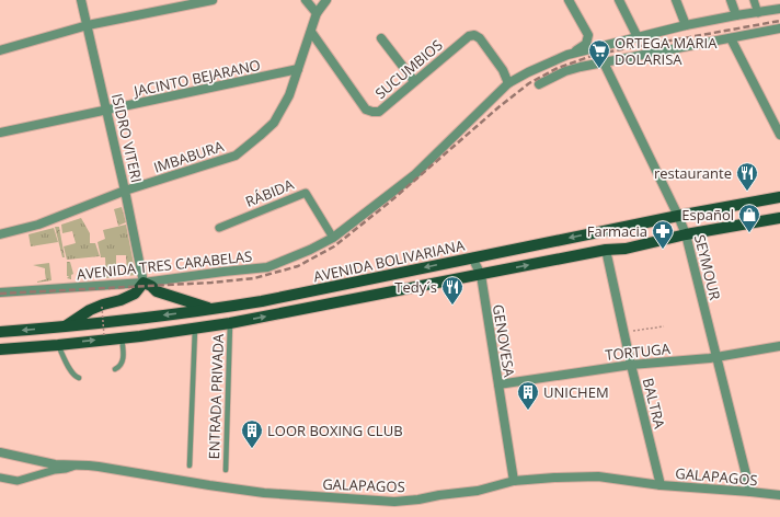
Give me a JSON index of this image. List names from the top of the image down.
{
  "streets": {
    "main road": ["AVENIDA BOLIVARIANA"],
    "street": [
      "SUCUMBIOS",
      "JACINTO BEJARANO",
      "ISIDRO VITERI",
      "IMBABURA",
      "RÁBIDA",
      "AVENIDA TRES CARABELAS",
      "SEYMOUR",
      "GENOVESA",
      "TORTUGA",
      "BALTRA",
      "GALAPAGOS"
    ],
    "lane": ["ENTRADA PRIVADA"]
  },
  "crossings": [
    ["SUCUMBIOS", "IMBABURA"],
    ["SUCUMBIOS", "AVENIDA TRES CARABELAS"],
    ["JACINTO BEJARANO", "ISIDRO VITERI"],
    ["JACINTO BEJARANO", "IMBABURA"],
    ["ISIDRO VITERI", "IMBABURA"],
    ["ISIDRO VITERI", "AVENIDA TRES CARABELAS"],
    ["RÁBIDA", "AVENIDA TRES CARABELAS"],
    ["AVENIDA BOLIVARIANA", "SEYMOUR"],
    ["AVENIDA BOLIVARIANA", "GENOVESA"],
    ["SEYMOUR", "TORTUGA"],
    ["SEYMOUR", "GALAPAGOS"],
    ["GENOVESA", "TORTUGA"],
    ["GENOVESA", "GALAPAGOS"],
    ["TORTUGA", "BALTRA"],
    ["BALTRA", "GALAPAGOS"]
  ],
  "places": {
    "supermarket": ["ORTEGA MARIA DOLARISA"],
    "restaurant": ["restaurante", "Tedy´s"],
    "shop": ["Español"],
    "pharmacy": ["Farmacia"],
    "building": ["UNICHEM", "LOOR BOXING CLUB"]
  }
}
